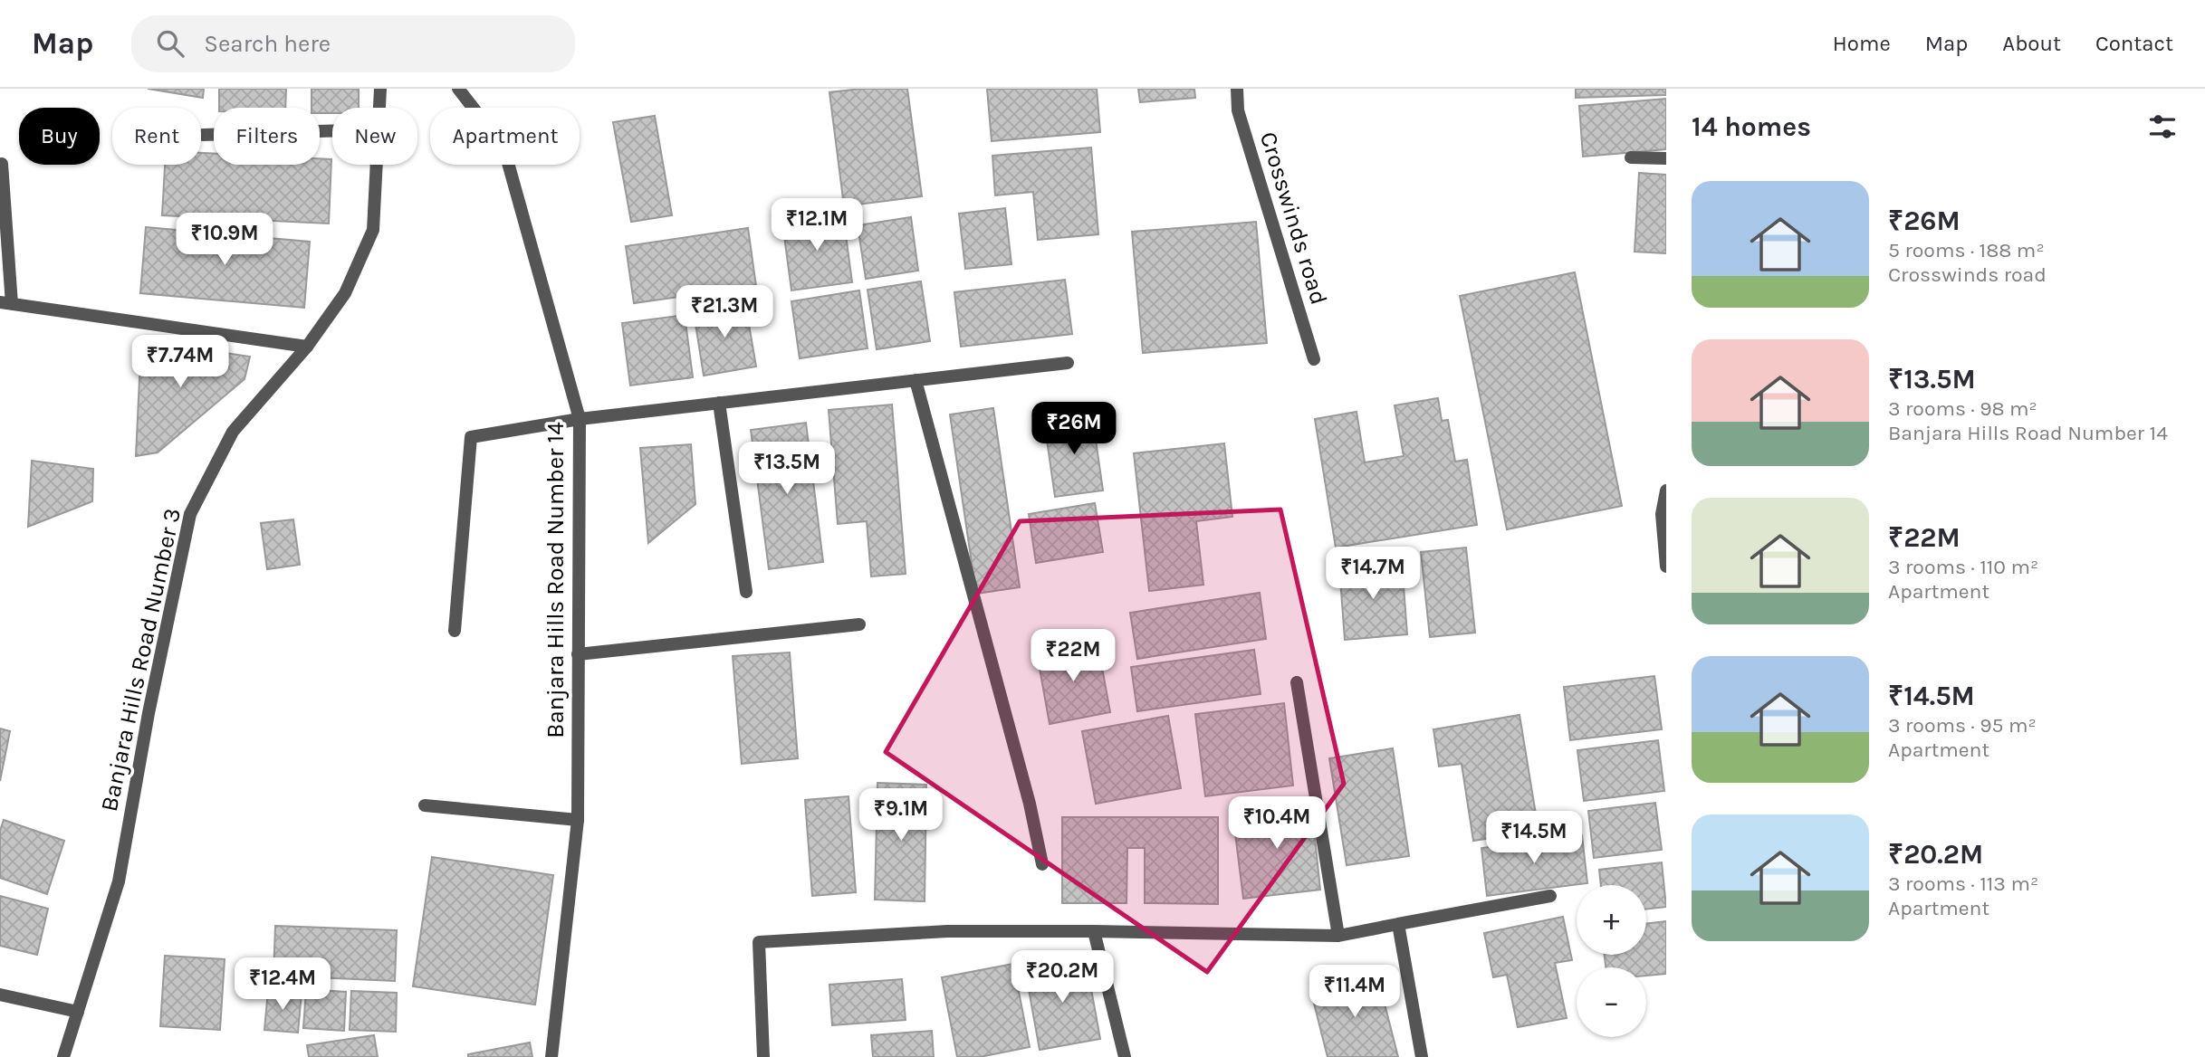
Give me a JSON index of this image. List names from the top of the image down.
{
  "streets": {
    "street": ["Crosswinds road", "Banjara Hills Road Number 14", "Banjara Hills Road Number 3"]
  },
  "page": {
    "header": "Map",
    "search": "Search here",
    "nav": [
      "Home",
      "Map",
      "About",
      "Contact"
    ],
    "heading": "14 homes",
    "chip": [
      "Buy",
      "Rent",
      "Filters",
      "New",
      "Apartment"
    ],
    "list": [
      {
        "name": "₹26M",
        "note": "5 rooms · 188 m² · Crosswinds road"
      },
      {
        "name": "₹13.5M",
        "note": "3 rooms · 98 m² · Banjara Hills Road Number 14"
      },
      {
        "name": "₹22M",
        "note": "3 rooms · 110 m² · Apartment"
      },
      {
        "name": "₹14.5M",
        "note": "3 rooms · 95 m² · Apartment"
      },
      {
        "name": "₹20.2M",
        "note": "3 rooms · 113 m² · Apartment"
      }
    ],
    "price": [
      "₹12.1M",
      "₹10.9M",
      "₹21.3M",
      "₹7.74M",
      "₹26M",
      "₹13.5M",
      "₹14.7M",
      "₹22M",
      "₹9.1M",
      "₹10.4M",
      "₹14.5M",
      "₹20.2M",
      "₹12.4M",
      "₹11.4M"
    ],
    "map_buttons": ["+", "−"]
  }
}
